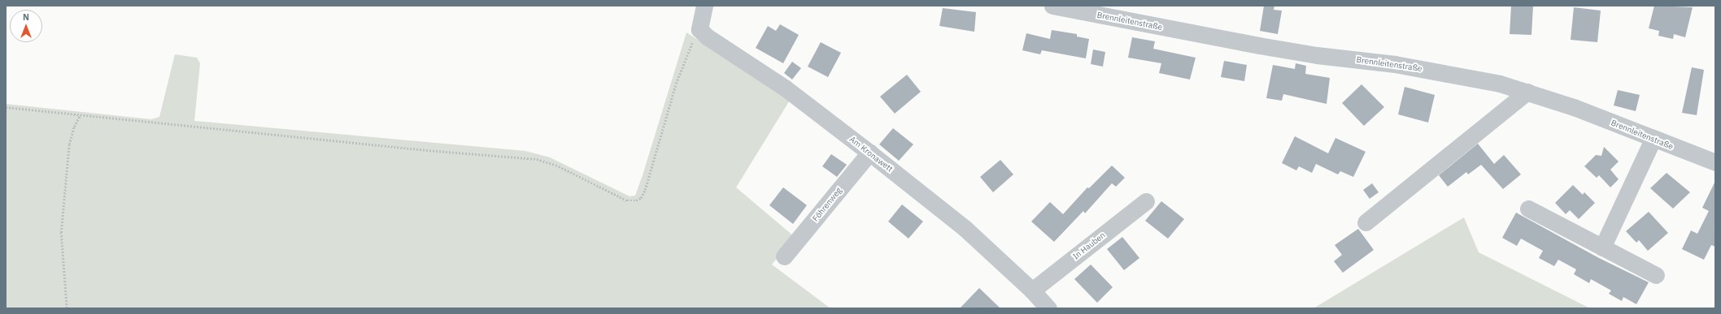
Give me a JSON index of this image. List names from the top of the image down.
{
  "streets": {
    "street": [
      "Brennleitenstraße",
      "Am Kronawett",
      "Föhrenweg",
      "In Hauben"
    ]
  },
  "crossings": [
    ["Am Kronawett", "Föhrenweg"],
    ["Am Kronawett", "In Hauben"]
  ],
  "north": "top"
}
